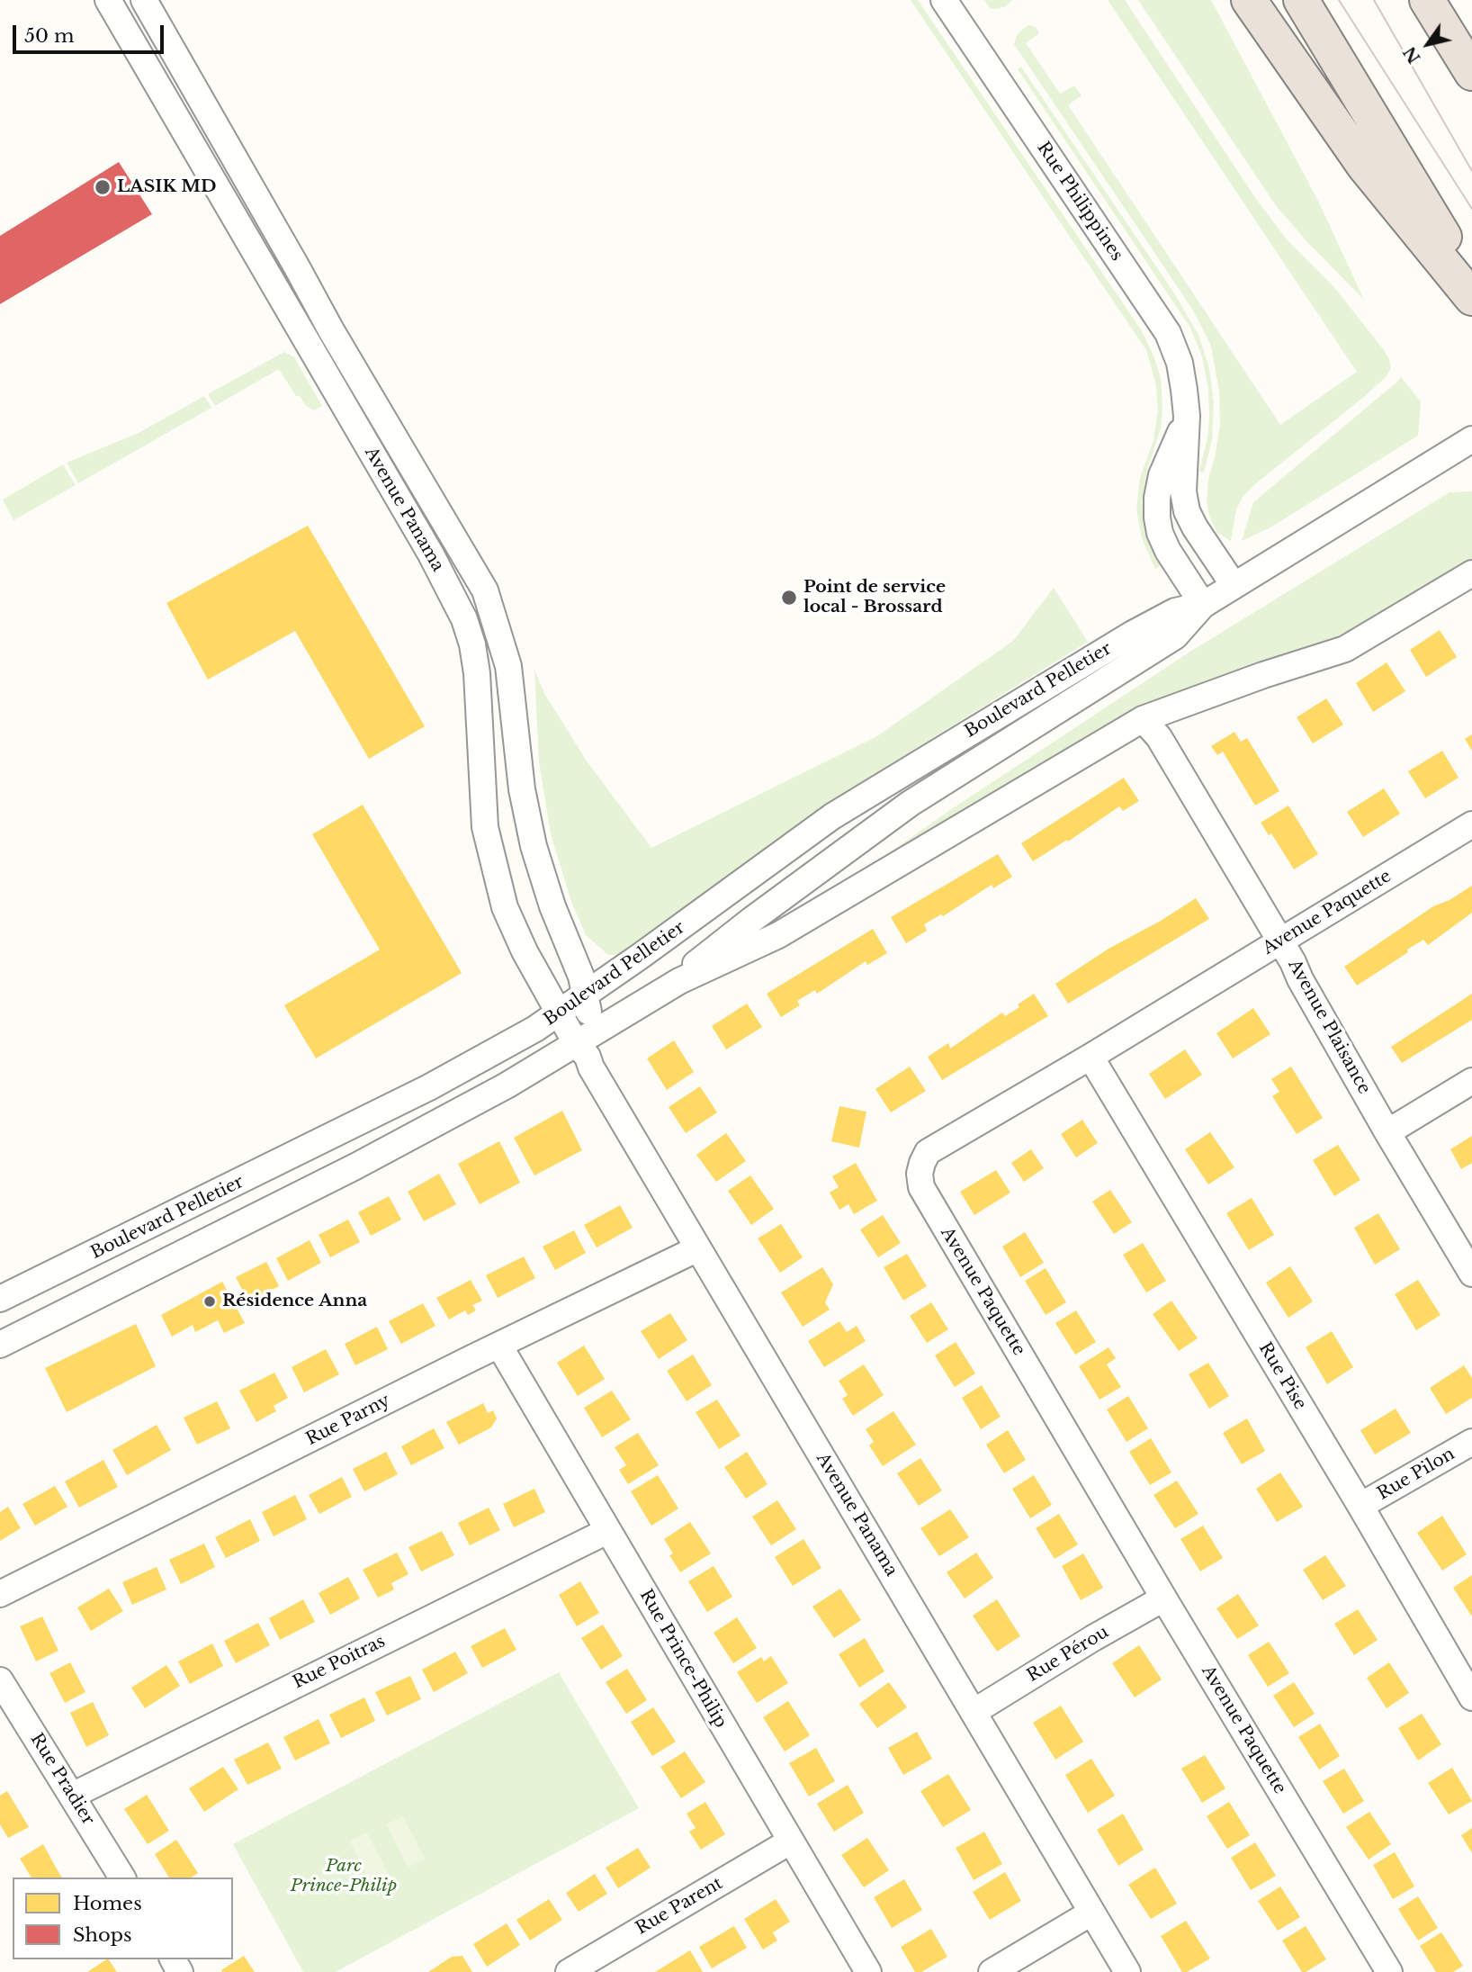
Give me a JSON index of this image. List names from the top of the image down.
{
  "streets": {
    "street": [
      "Rue Philippines",
      "Avenue Panama",
      "Boulevard Pelletier",
      "Avenue Paquette",
      "Avenue Plaisance",
      "Rue Pise",
      "Rue Parny",
      "Rue Pilon",
      "Rue Pérou",
      "Rue Prince-Philip",
      "Rue Poitras",
      "Rue Pradier",
      "Rue Parent"
    ]
  },
  "crossings": [
    ["Rue Philippines", "Boulevard Pelletier"],
    ["Avenue Panama", "Boulevard Pelletier"],
    ["Avenue Panama", "Rue Parny"],
    ["Avenue Panama", "Rue Pérou"],
    ["Boulevard Pelletier", "Avenue Plaisance"],
    ["Avenue Paquette", "Avenue Plaisance"],
    ["Avenue Paquette", "Rue Pise"],
    ["Avenue Paquette", "Rue Pérou"],
    ["Rue Pise", "Rue Pilon"],
    ["Rue Parny", "Rue Prince-Philip"],
    ["Rue Prince-Philip", "Rue Poitras"],
    ["Rue Prince-Philip", "Rue Parent"],
    ["Rue Poitras", "Rue Pradier"]
  ],
  "parks": ["Parc Prince-Philip"],
  "places": ["LASIK MD", "Point de service local - Brossard", "Résidence Anna"],
  "legend": ["Homes", "Shops"],
  "scale_bar": "50 m",
  "north": "bottom left"
}
